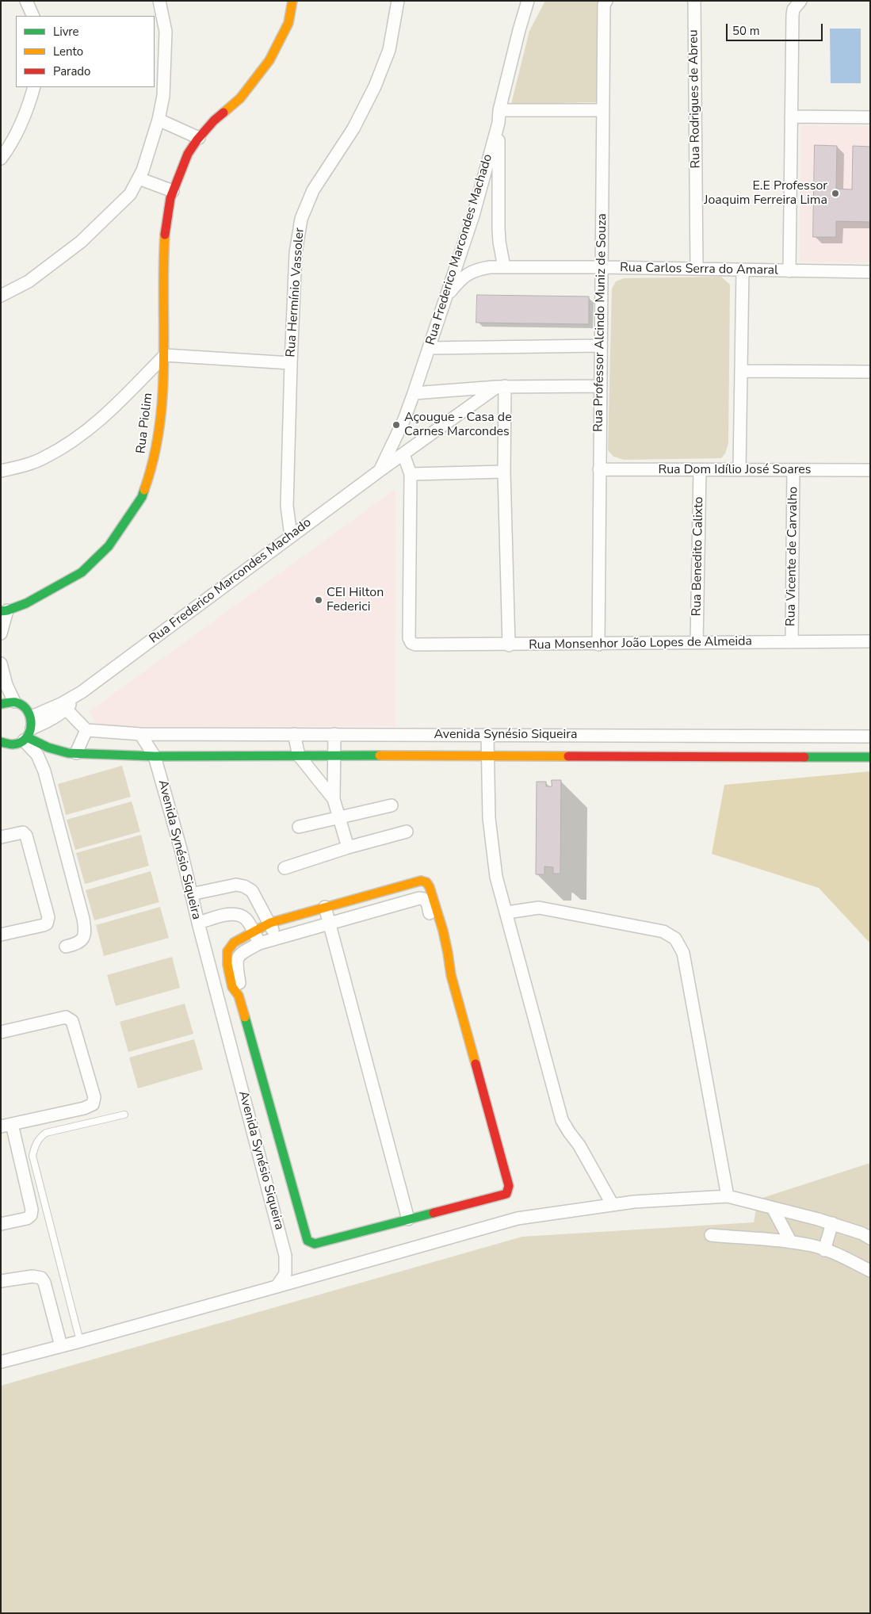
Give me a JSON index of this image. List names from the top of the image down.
{
  "streets": {
    "street": [
      "Rua Rodrigues de Abreu",
      "Rua Frederico Marcondes Machado",
      "Rua Carlos Serra do Amaral",
      "Rua Hermínio Vassoler",
      "Rua Professor Alcindo Muniz de Souza",
      "Rua Piolim",
      "Rua Dom Idílio José Soares",
      "Rua Benedito Calixto",
      "Rua Vicente de Carvalho",
      "Rua Monsenhor João Lopes de Almeida",
      "Avenida Synésio Siqueira"
    ]
  },
  "crossings": [
    ["Rua Rodrigues de Abreu", "Rua Carlos Serra do Amaral"],
    ["Rua Frederico Marcondes Machado", "Rua Carlos Serra do Amaral"],
    ["Rua Frederico Marcondes Machado", "Rua Hermínio Vassoler"],
    ["Rua Frederico Marcondes Machado", "Avenida Synésio Siqueira"],
    ["Rua Carlos Serra do Amaral", "Rua Professor Alcindo Muniz de Souza"],
    ["Rua Professor Alcindo Muniz de Souza", "Rua Dom Idílio José Soares"],
    ["Rua Professor Alcindo Muniz de Souza", "Rua Monsenhor João Lopes de Almeida"],
    ["Rua Dom Idílio José Soares", "Rua Benedito Calixto"],
    ["Rua Dom Idílio José Soares", "Rua Vicente de Carvalho"],
    ["Rua Benedito Calixto", "Rua Monsenhor João Lopes de Almeida"],
    ["Rua Vicente de Carvalho", "Rua Monsenhor João Lopes de Almeida"]
  ],
  "places": ["E.E Professor Joaquim Ferreira Lima", "Açougue - Casa de Carnes Marcondes", "CEI Hilton Federici"],
  "legend": ["Livre", "Lento", "Parado"],
  "scale_bar": "50 m"
}
